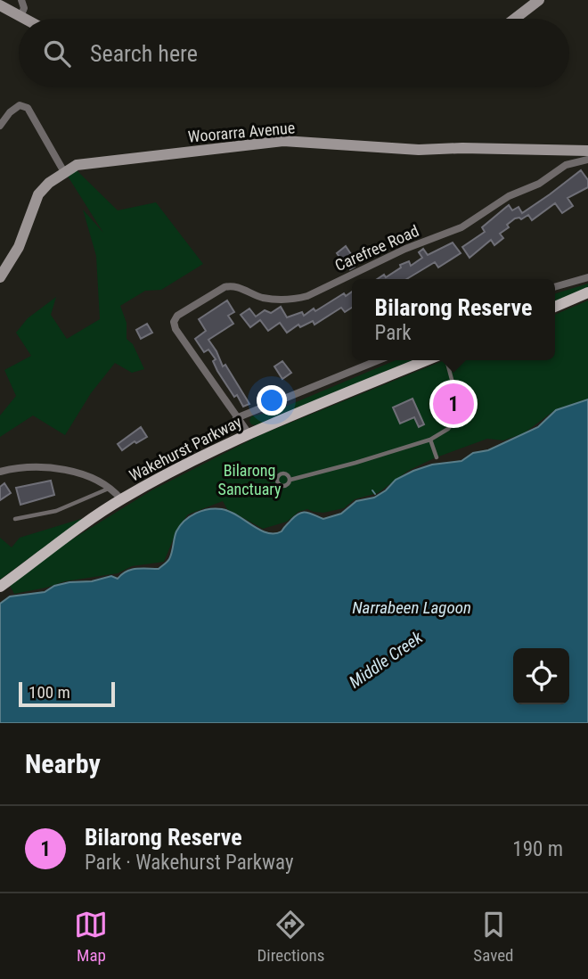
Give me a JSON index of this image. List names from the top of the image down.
{
  "streets": {
    "main road": ["Wakehurst Parkway"],
    "street": ["Woorarra Avenue", "Carefree Road"]
  },
  "crossings": [
    ["Carefree Road", "Wakehurst Parkway"]
  ],
  "water": ["Narrabeen Lagoon", "Middle Creek"],
  "parks": ["Bilarong Sanctuary"],
  "scale_bar": "100 m",
  "page": {
    "search": "Search here",
    "popup": ["Bilarong Reserve", "Park"],
    "pins": "1",
    "scale": "100 m",
    "heading": "Nearby",
    "list": [
      {
        "mark": "1",
        "name": "Bilarong Reserve",
        "note": "Park · Wakehurst Parkway",
        "value": "190 m"
      }
    ],
    "nav": ["Map", "Directions", "Saved"]
  }
}
